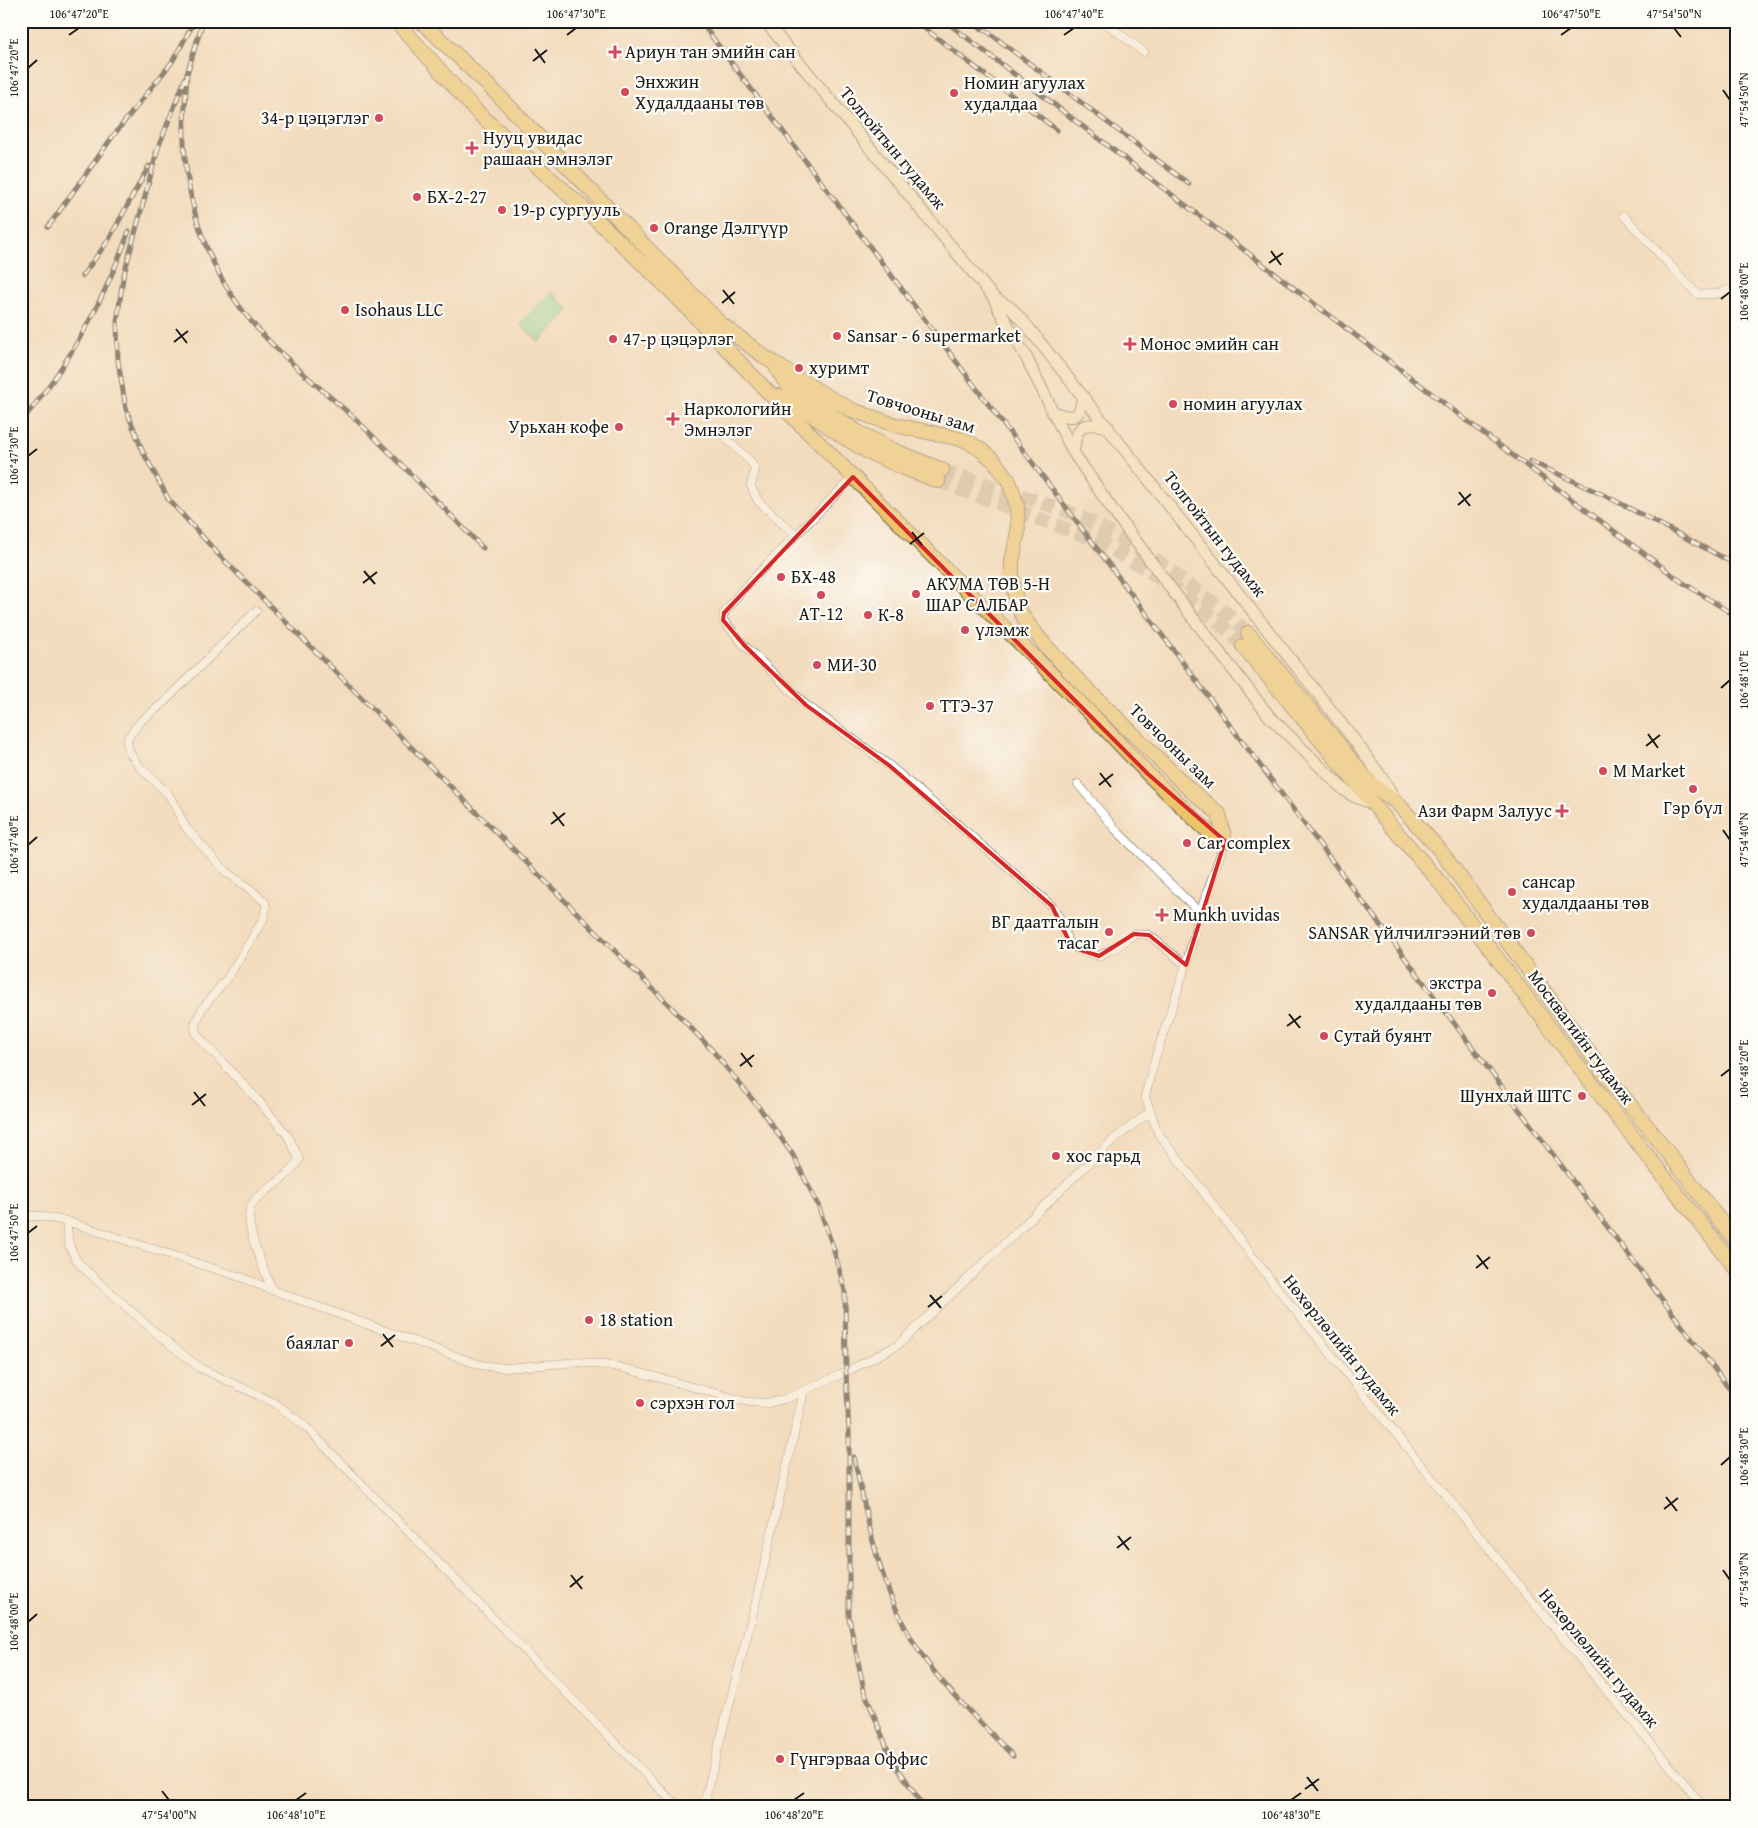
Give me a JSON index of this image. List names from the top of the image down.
{
  "streets": {
    "highway": ["Товчооны зам", "Москвагийн гудамж"],
    "main road": ["Толгойтын гудамж"],
    "street": ["Нөхөрлөлийн гудамж"]
  },
  "crossings": [
    ["Толгойтын гудамж", "Москвагийн гудамж"],
    ["Товчооны зам", "Нөхөрлөлийн гудамж"]
  ],
  "places": {
    "health": [
      "Ариун тан эмийн сан",
      "Нууц увидас рашаан эмнэлэг",
      "Монос эмийн сан",
      "Наркологийн Эмнэлэг",
      "Ази Фарм Залуус",
      "Munkh uvidas"
    ],
    "other": [
      "Энхжин Худалдааны төв",
      "Номин агуулах худалдаа",
      "34-р цэцэглэг",
      "БХ-2-27",
      "19-р сургууль",
      "Orange Дэлгүүр",
      "Isohaus LLC",
      "Sansar - 6 supermarket",
      "47-р цэцэрлэг",
      "хуримт",
      "номин агуулах",
      "Урьхан кофе",
      "БХ-48",
      "АКУМА ТӨВ 5-Н ШАР САЛБАР",
      "АТ-12",
      "К-8",
      "үлэмж",
      "МИ-30",
      "ТТЭ-37",
      "М Market",
      "Гэр бүл",
      "Car complex",
      "сансар худалдааны төв",
      "ВГ даатгалын тасаг",
      "SANSAR үйлчилгээний төв",
      "экстра худалдааны төв",
      "Сутай буянт",
      "Шунхлай ШТС",
      "хос гарьд",
      "18 station",
      "баялаг",
      "сэрхэн гол",
      "Гүнгэрваа Оффис"
    ]
  },
  "coordinates": [
    "106°47'20\"E",
    "106°47'30\"E",
    "106°47'40\"E",
    "106°47'50\"E",
    "47°54'50\"N",
    "106°48'00\"E",
    "106°48'10\"E",
    "47°54'40\"N",
    "106°48'20\"E",
    "106°48'30\"E",
    "47°54'30\"N",
    "47°54'00\"N"
  ]
}
